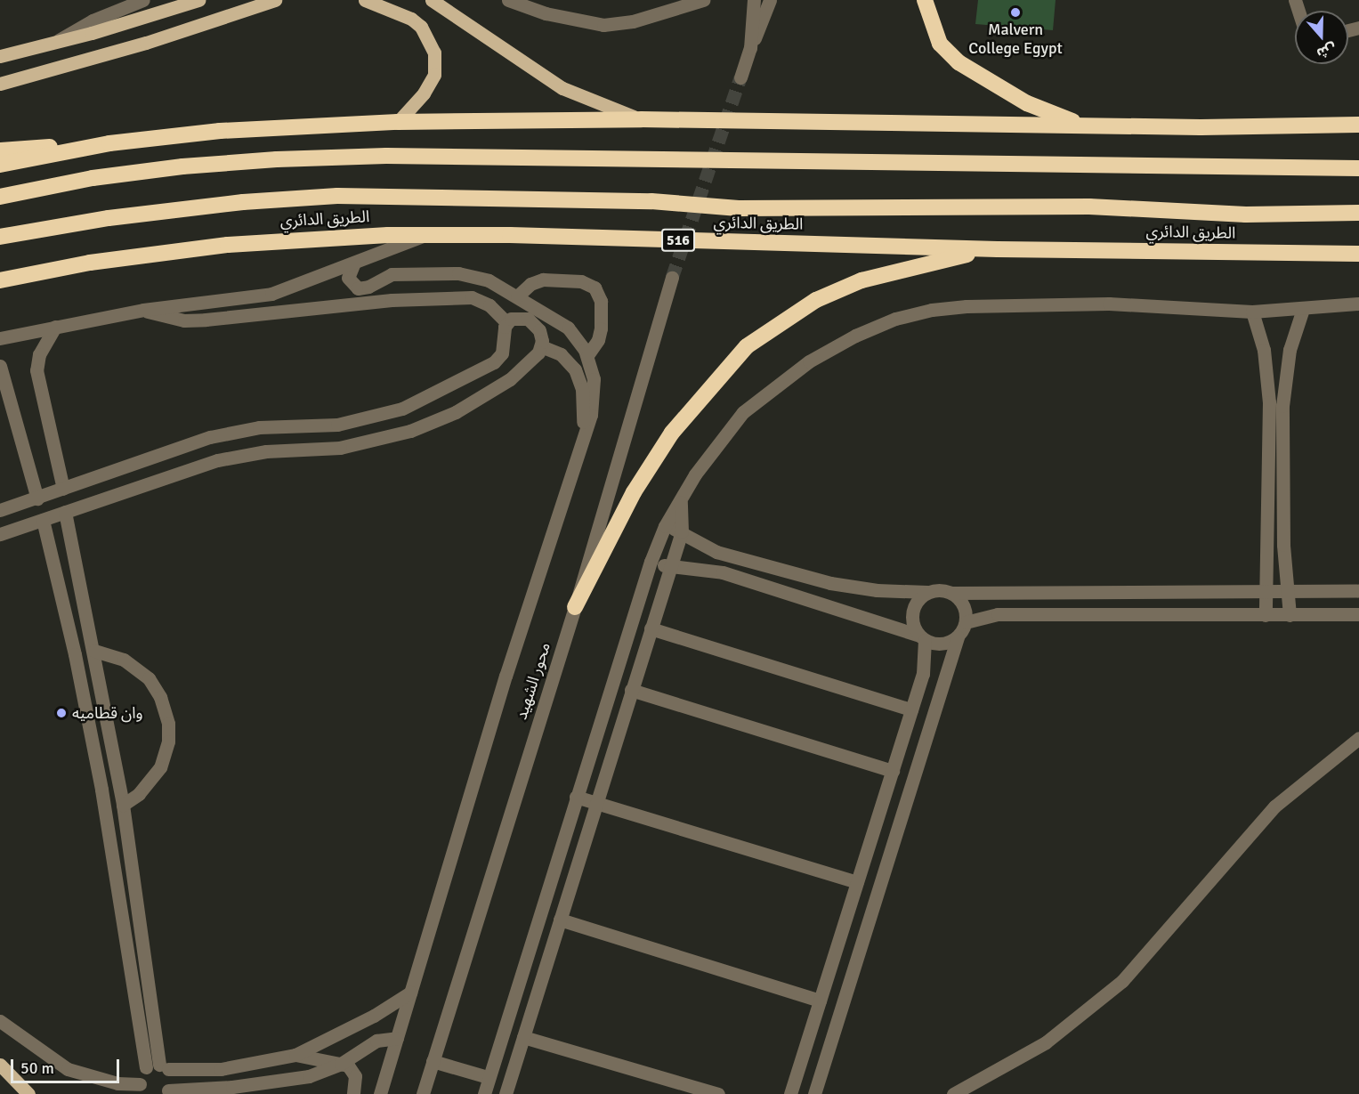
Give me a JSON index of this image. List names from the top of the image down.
{
  "streets": {
    "highway": ["الطريق الدائري", "516"],
    "street": ["محور الشهيد"]
  },
  "places": ["Malvern College Egypt", "وان قطاميه"],
  "scale_bar": "50 m",
  "north": "bottom"
}
